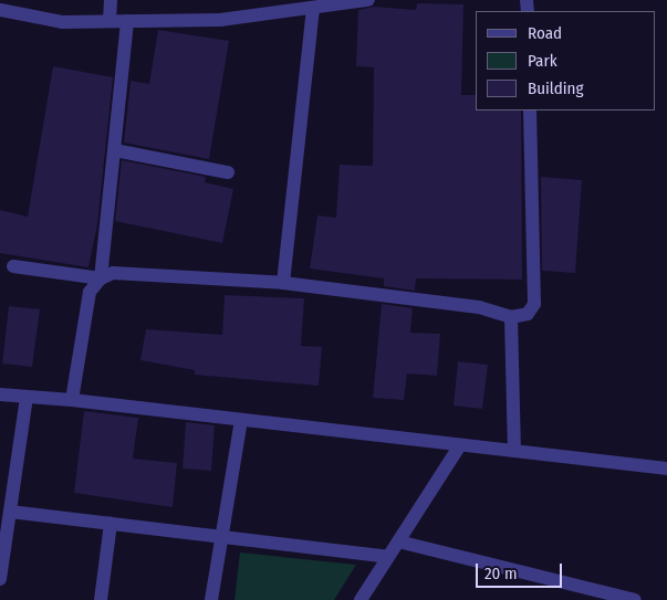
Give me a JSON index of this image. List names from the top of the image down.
{
  "legend": ["Road", "Park", "Building"],
  "scale_bar": "20 m"
}
